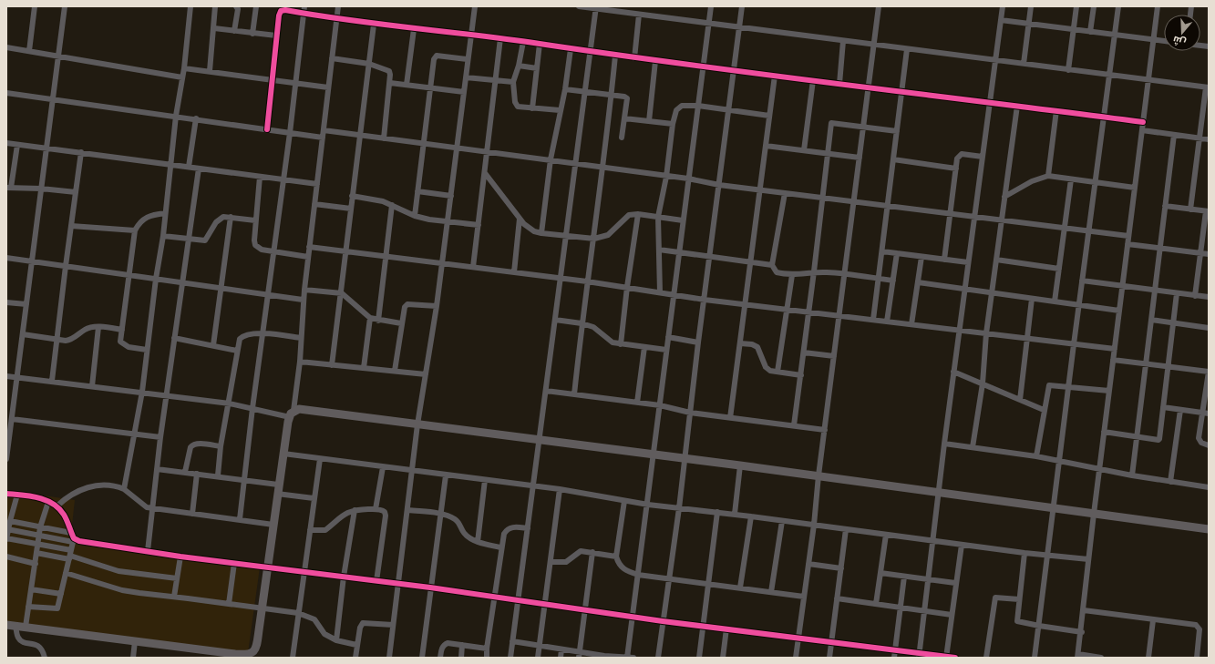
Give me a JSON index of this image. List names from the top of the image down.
{
  "north": "bottom"
}
